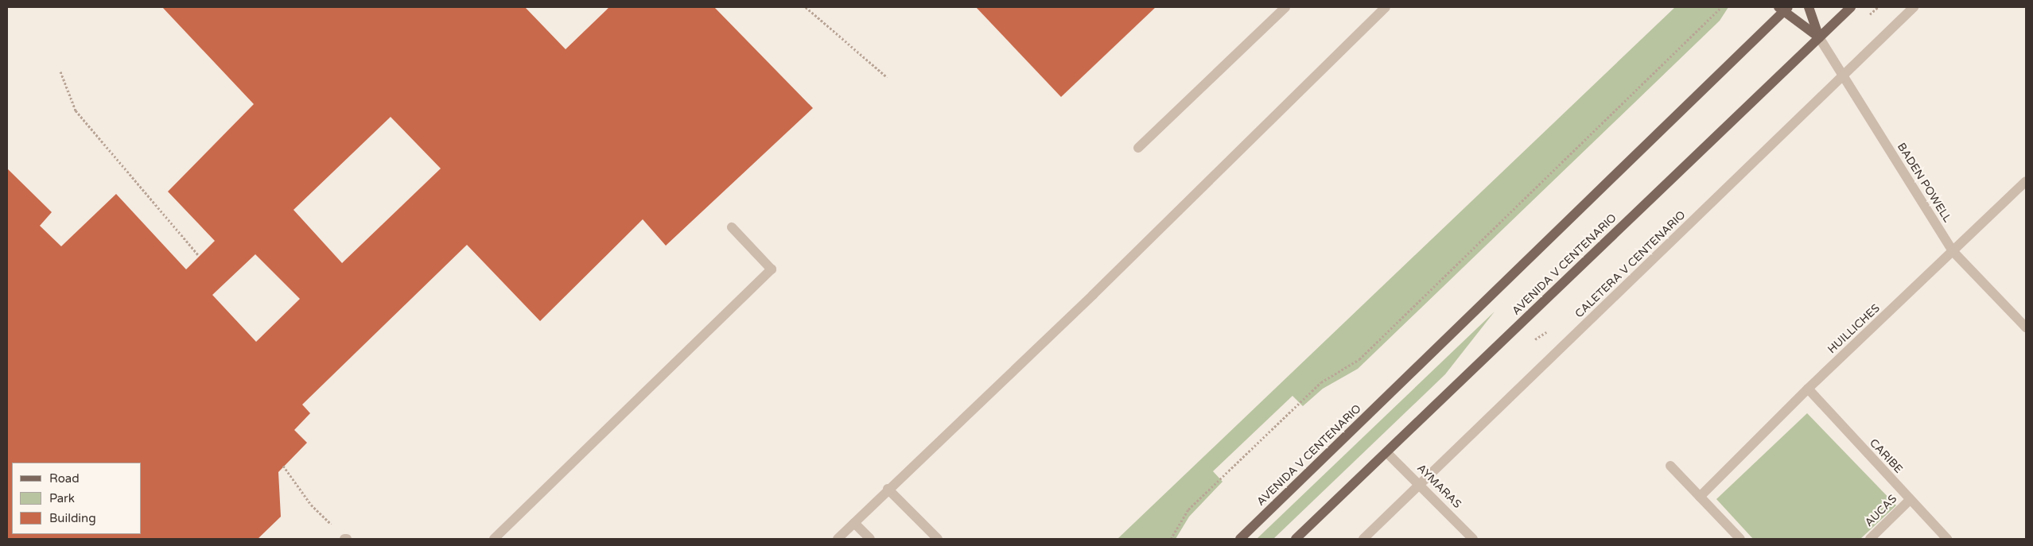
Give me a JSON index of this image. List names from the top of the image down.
{
  "streets": {
    "main road": ["BADEN POWELL", "AVENIDA V CENTENARIO"],
    "street": [
      "CALETERA V CENTENARIO",
      "HUILLICHES",
      "CARIBE",
      "AYMARAS",
      "AUCAS"
    ]
  },
  "crossings": [
    ["BADEN POWELL", "AVENIDA V CENTENARIO"],
    ["BADEN POWELL", "CALETERA V CENTENARIO"],
    ["BADEN POWELL", "HUILLICHES"],
    ["AVENIDA V CENTENARIO", "AYMARAS"],
    ["CALETERA V CENTENARIO", "AYMARAS"],
    ["HUILLICHES", "CARIBE"],
    ["CARIBE", "AUCAS"]
  ],
  "legend": ["Road", "Park", "Building"]
}
